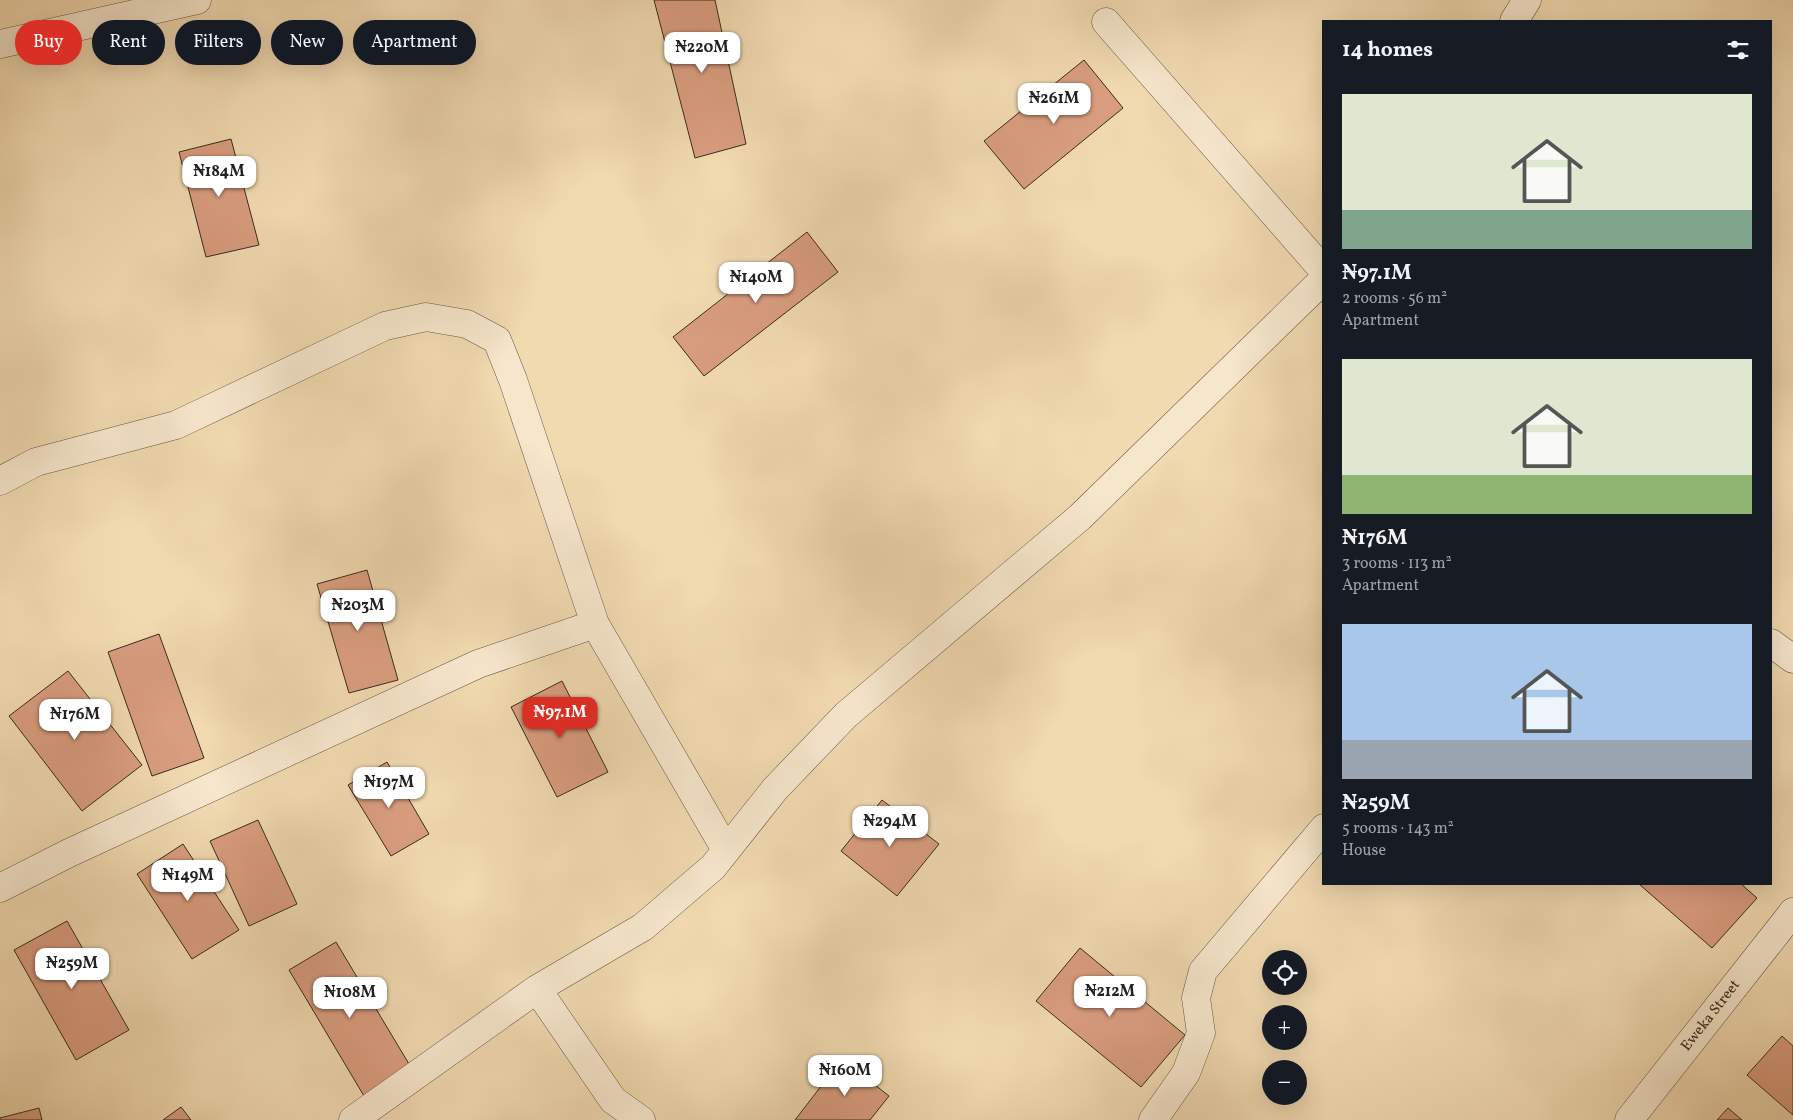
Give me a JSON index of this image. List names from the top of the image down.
{
  "streets": {
    "street": ["Eweka Street"]
  },
  "page": {
    "chip": [
      "Buy",
      "Rent",
      "Filters",
      "New",
      "Apartment"
    ],
    "heading": "14 homes",
    "price": [
      "₦220M",
      "₦261M",
      "₦184M",
      "₦140M",
      "₦203M",
      "₦97.1M",
      "₦176M",
      "₦197M",
      "₦294M",
      "₦149M",
      "₦259M",
      "₦212M",
      "₦108M",
      "₦160M"
    ],
    "list": [
      {
        "name": "₦97.1M",
        "note": "2 rooms · 56 m² · Apartment"
      },
      {
        "name": "₦176M",
        "note": "3 rooms · 113 m² · Apartment"
      },
      {
        "name": "₦259M",
        "note": "5 rooms · 143 m² · House"
      }
    ],
    "map_buttons": ["+", "−"]
  }
}
